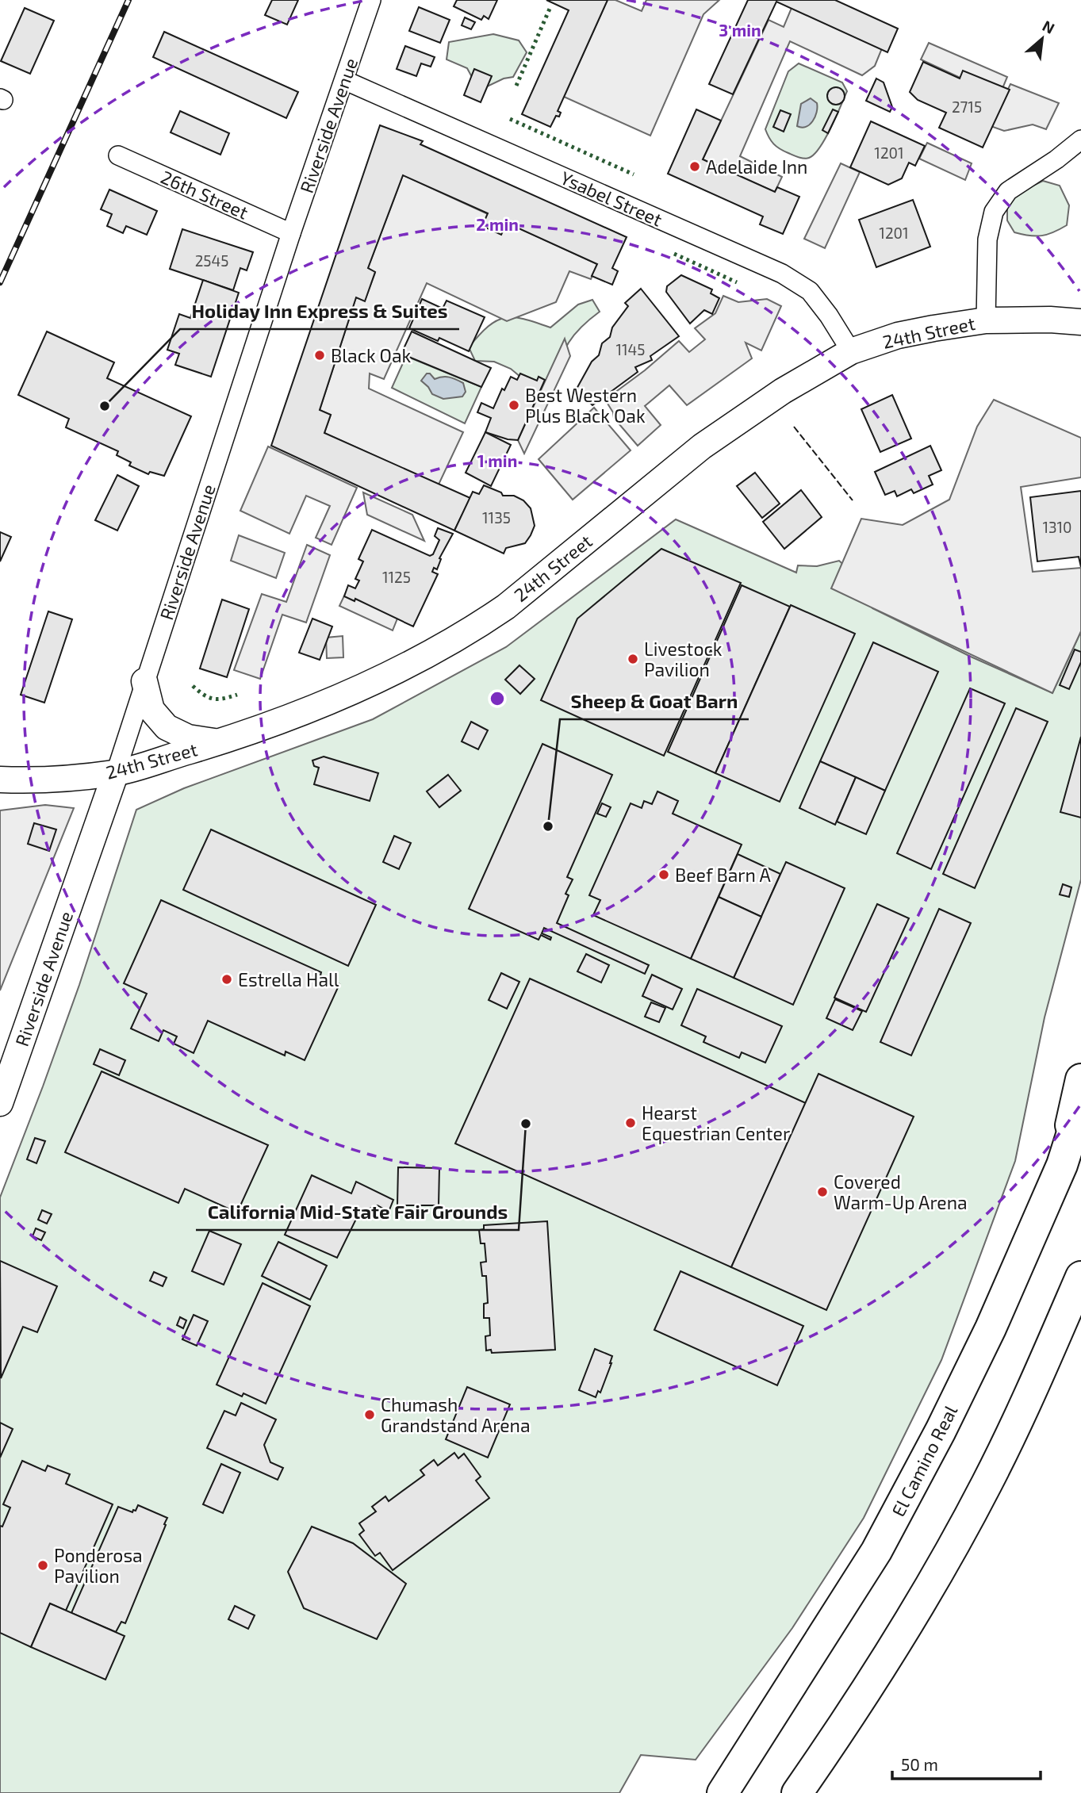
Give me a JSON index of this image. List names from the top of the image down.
{
  "streets": {
    "highway": ["El Camino Real"],
    "main road": ["Riverside Avenue", "24th Street"],
    "street": ["26th Street", "Ysabel Street"]
  },
  "crossings": [
    ["Riverside Avenue", "26th Street"],
    ["Riverside Avenue", "Ysabel Street"],
    ["Riverside Avenue", "24th Street"],
    ["Ysabel Street", "24th Street"]
  ],
  "places": [
    "Adelaide Inn",
    "Black Oak",
    "Best Western Plus Black Oak",
    "Holiday Inn Express & Suites",
    "Livestock Pavilion",
    "Sheep & Goat Barn",
    "Beef Barn A",
    "Estrella Hall",
    "Hearst Equestrian Center",
    "California Mid-State Fair Grounds",
    "Covered Warm-Up Arena",
    "Chumash Grandstand Arena",
    "Ponderosa Pavilion"
  ],
  "house_numbers": [
    "2715",
    "1201",
    "1201",
    "2545",
    "1145",
    "1135",
    "1310",
    "1125"
  ],
  "scale_bar": "50 m",
  "north": "top right",
  "rings": ["3 min", "2 min", "1 min"]
}
